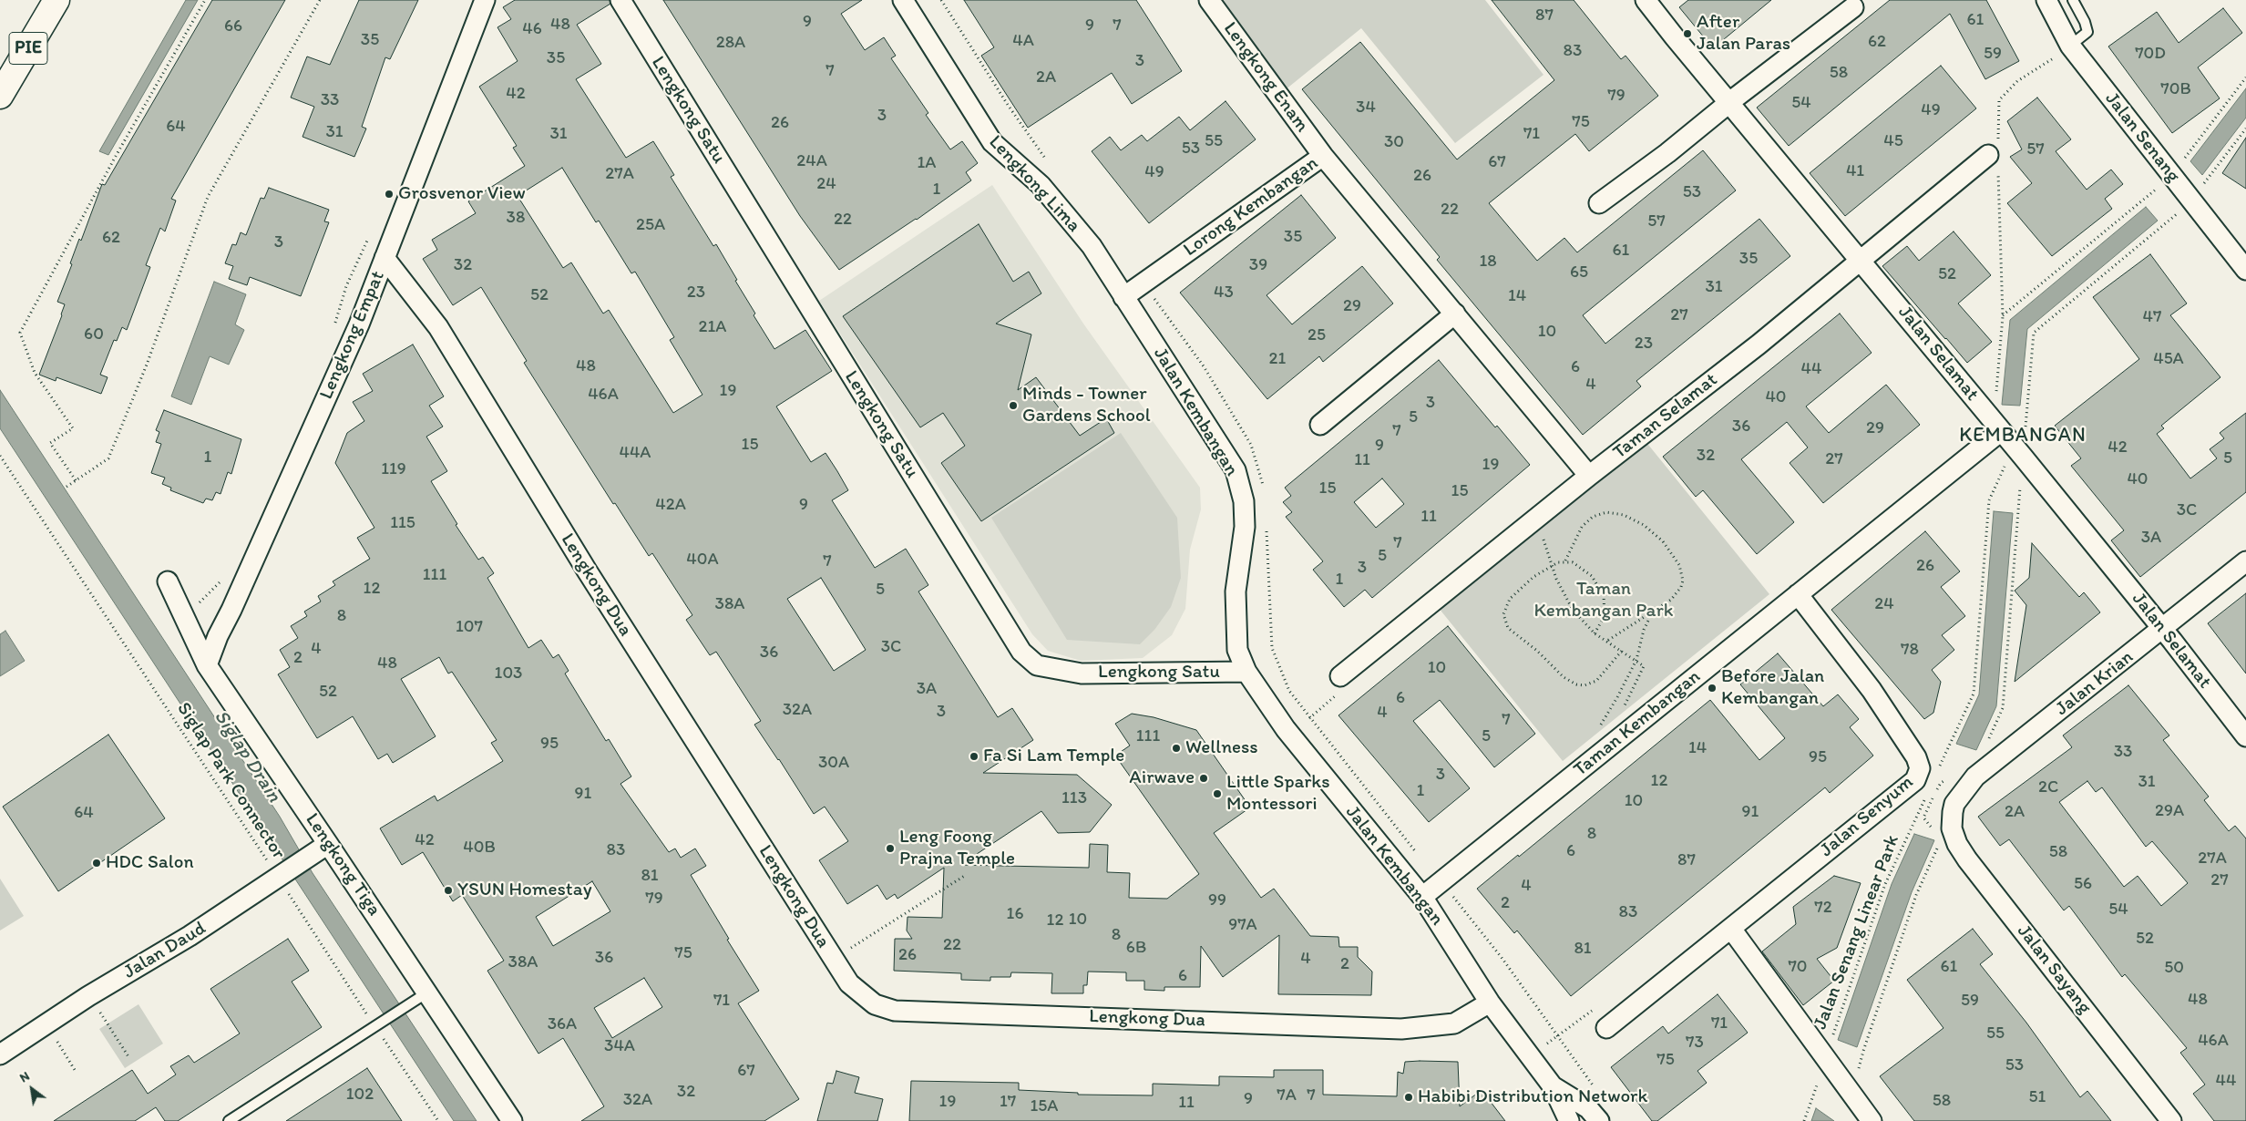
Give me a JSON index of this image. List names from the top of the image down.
{
  "streets": {
    "highway": ["PIE"],
    "street": [
      "Lengkong Enam",
      "Lengkong Satu",
      "Jalan Senang",
      "Lengkong Lima",
      "Lorong Kembangan",
      "Lengkong Empat",
      "Jalan Selamat",
      "Jalan Kembangan",
      "Taman Selamat",
      "Lengkong Dua",
      "Jalan Krian",
      "Taman Kembangan",
      "Jalan Senyum",
      "Lengkong Tiga",
      "Jalan Daud",
      "Jalan Sayang"
    ],
    "path": ["Siglap Park Connector", "Jalan Senang Linear Park"]
  },
  "crossings": [
    ["Lengkong Enam", "Lorong Kembangan"],
    ["Lengkong Satu", "Jalan Kembangan"],
    ["Lengkong Lima", "Lorong Kembangan"],
    ["Lengkong Lima", "Jalan Kembangan"],
    ["Lorong Kembangan", "Jalan Kembangan"],
    ["Lorong Kembangan", "Taman Selamat"],
    ["Lengkong Empat", "Lengkong Dua"],
    ["Lengkong Empat", "Lengkong Tiga"],
    ["Jalan Selamat", "Taman Selamat"],
    ["Jalan Selamat", "Jalan Krian"],
    ["Jalan Selamat", "Taman Kembangan"],
    ["Jalan Kembangan", "Lengkong Dua"],
    ["Jalan Kembangan", "Taman Kembangan"],
    ["Jalan Krian", "Jalan Sayang"],
    ["Taman Kembangan", "Jalan Senyum"],
    ["Siglap Park Connector", "Jalan Daud"],
    ["Lengkong Tiga", "Jalan Daud"]
  ],
  "districts": ["KEMBANGAN"],
  "water": ["Siglap Drain"],
  "parks": ["Taman Kembangan Park"],
  "places": [
    "After Jalan Paras",
    "Grosvenor View",
    "Minds - Towner Gardens School",
    "Before Jalan Kembangan",
    "Wellness",
    "Fa Si Lam Temple",
    "Airwave",
    "Little Sparks Montessori",
    "Leng Foong Prajna Temple",
    "HDC Salon",
    "YSUN Homestay",
    "Habibi Distribution Network"
  ],
  "house_numbers": [
    "87",
    "61",
    "9",
    "48",
    "9",
    "7",
    "66",
    "46",
    "35",
    "4A",
    "62",
    "28A",
    "83",
    "59",
    "70D",
    "35",
    "3",
    "7",
    "58",
    "2A",
    "70B",
    "42",
    "79",
    "33",
    "54",
    "34",
    "49",
    "3",
    "75",
    "26",
    "64",
    "31",
    "31",
    "71",
    "55",
    "45",
    "30",
    "53",
    "57",
    "24A",
    "67",
    "1A",
    "41",
    "49",
    "27A",
    "26",
    "24",
    "1",
    "53",
    "22",
    "38",
    "22",
    "57",
    "25A",
    "35",
    "62",
    "3",
    "61",
    "35",
    "18",
    "32",
    "39",
    "65",
    "52",
    "31",
    "23",
    "43",
    "52",
    "14",
    "29",
    "27",
    "47",
    "21A",
    "10",
    "60",
    "25",
    "23",
    "21",
    "45A",
    "48",
    "6",
    "44",
    "4",
    "19",
    "46A",
    "40",
    "3",
    "5",
    "36",
    "29",
    "7",
    "15",
    "9",
    "42",
    "44A",
    "32",
    "1",
    "5",
    "27",
    "11",
    "19",
    "119",
    "40",
    "15",
    "15",
    "42A",
    "9",
    "3C",
    "11",
    "115",
    "3A",
    "7",
    "5",
    "40A",
    "7",
    "26",
    "3",
    "111",
    "1",
    "12",
    "5",
    "38A",
    "24",
    "8",
    "107",
    "3C",
    "4",
    "78",
    "36",
    "2",
    "48",
    "10",
    "103",
    "3A",
    "52",
    "6",
    "32A",
    "3",
    "4",
    "7",
    "111",
    "5",
    "95",
    "14",
    "33",
    "95",
    "30A",
    "3",
    "12",
    "31",
    "2C",
    "1",
    "91",
    "113",
    "10",
    "29A",
    "91",
    "2A",
    "64",
    "8",
    "42",
    "40B",
    "83",
    "6",
    "58",
    "27A",
    "87",
    "81",
    "27",
    "56",
    "4",
    "79",
    "99",
    "2",
    "72",
    "54",
    "83",
    "16",
    "10",
    "12",
    "97A",
    "8",
    "52",
    "22",
    "6B",
    "81",
    "75",
    "26",
    "36",
    "4",
    "38A",
    "2",
    "70",
    "61",
    "50",
    "6",
    "48",
    "71",
    "59",
    "71",
    "36A",
    "55",
    "46A",
    "73",
    "34A",
    "75",
    "53",
    "67",
    "44",
    "32",
    "102",
    "7A",
    "7",
    "51",
    "9",
    "32A",
    "58",
    "19",
    "17",
    "11",
    "15A"
  ],
  "north": "top left"
}
